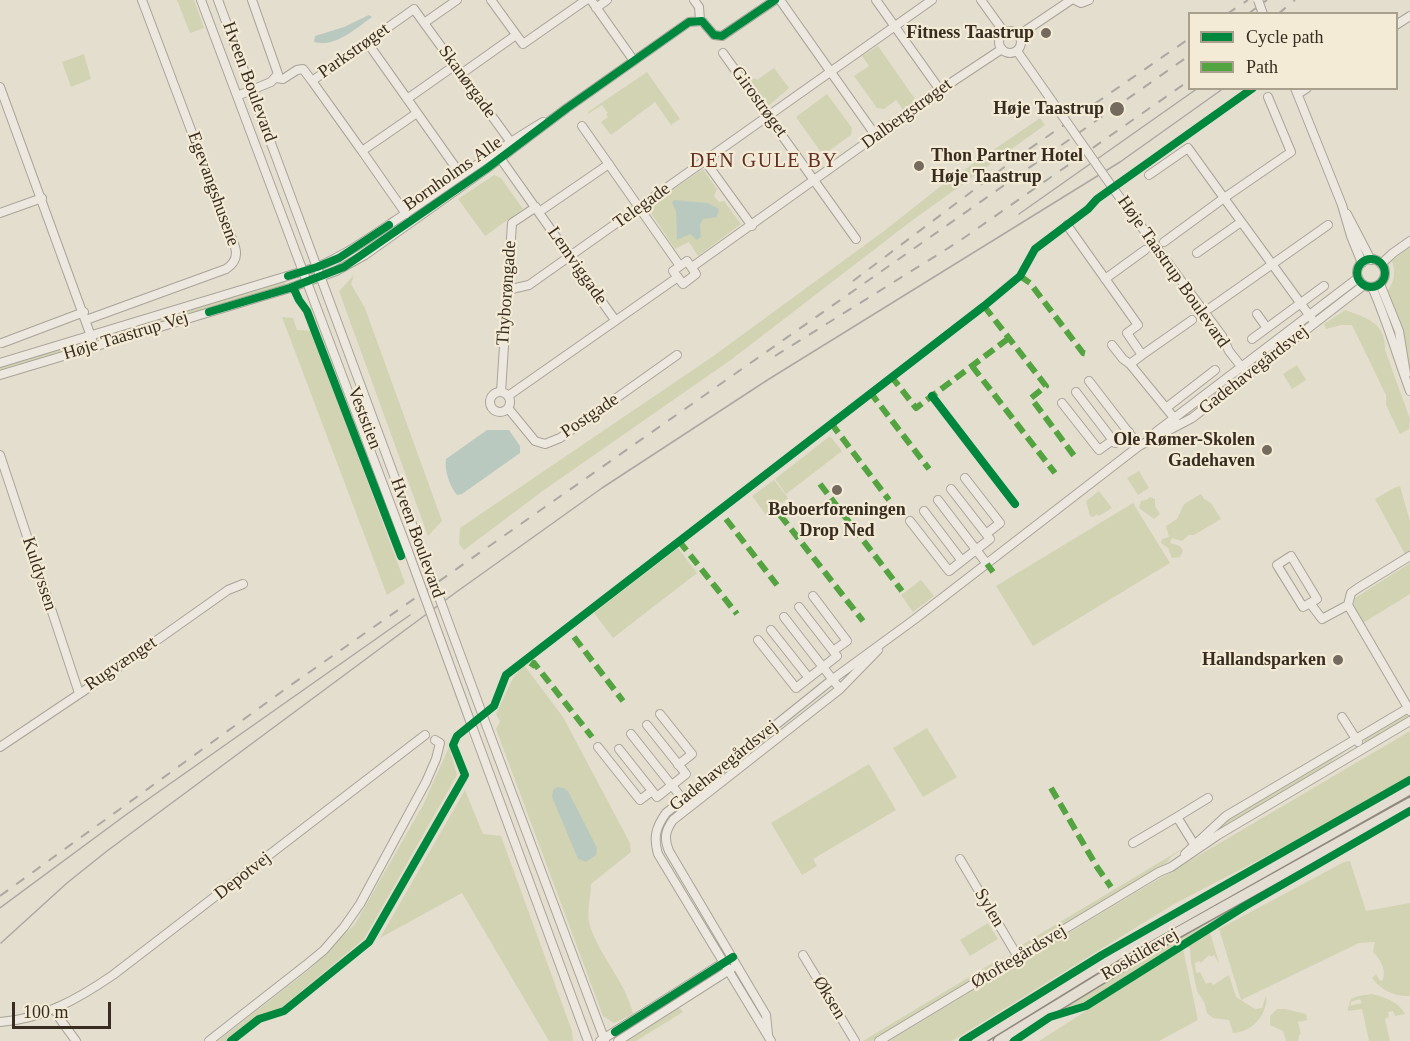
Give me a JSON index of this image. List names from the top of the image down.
{
  "streets": {
    "main road": ["Roskildevej"],
    "street": [
      "Parkstrøget",
      "Hveen Boulevard",
      "Skanørgade",
      "Girostrøget",
      "Dalbergstrøget",
      "Bornholms Alle",
      "Egevangshusene",
      "Telegade",
      "Lemviggade",
      "Høje Taastrup Boulevard",
      "Thyborøngade",
      "Høje Taastrup Vej",
      "Gadehavegårdsvej",
      "Postgade",
      "Kuldyssen",
      "Rugvænget",
      "Depotvej",
      "Sylen",
      "Øtoftegårdsvej",
      "Øksen"
    ],
    "cycle path": ["Veststien"]
  },
  "crossings": [
    ["Parkstrøget", "Skanørgade"],
    ["Hveen Boulevard", "Bornholms Alle"],
    ["Hveen Boulevard", "Høje Taastrup Vej"],
    ["Skanørgade", "Bornholms Alle"],
    ["Girostrøget", "Dalbergstrøget"],
    ["Girostrøget", "Telegade"],
    ["Dalbergstrøget", "Høje Taastrup Boulevard"],
    ["Bornholms Alle", "Lemviggade"],
    ["Bornholms Alle", "Høje Taastrup Vej"],
    ["Telegade", "Lemviggade"],
    ["Telegade", "Thyborøngade"],
    ["Lemviggade", "Thyborøngade"],
    ["Høje Taastrup Boulevard", "Gadehavegårdsvej"],
    ["Thyborøngade", "Postgade"],
    ["Kuldyssen", "Rugvænget"],
    ["Sylen", "Øtoftegårdsvej"]
  ],
  "districts": ["DEN GULE BY"],
  "places": [
    "Fitness Taastrup",
    "Høje Taastrup",
    "Thon Partner Hotel Høje Taastrup",
    "Ole Rømer-Skolen Gadehaven",
    "Beboerforeningen Drop Ned",
    "Hallandsparken"
  ],
  "legend": ["Cycle path", "Path"],
  "scale_bar": "100 m"
}
